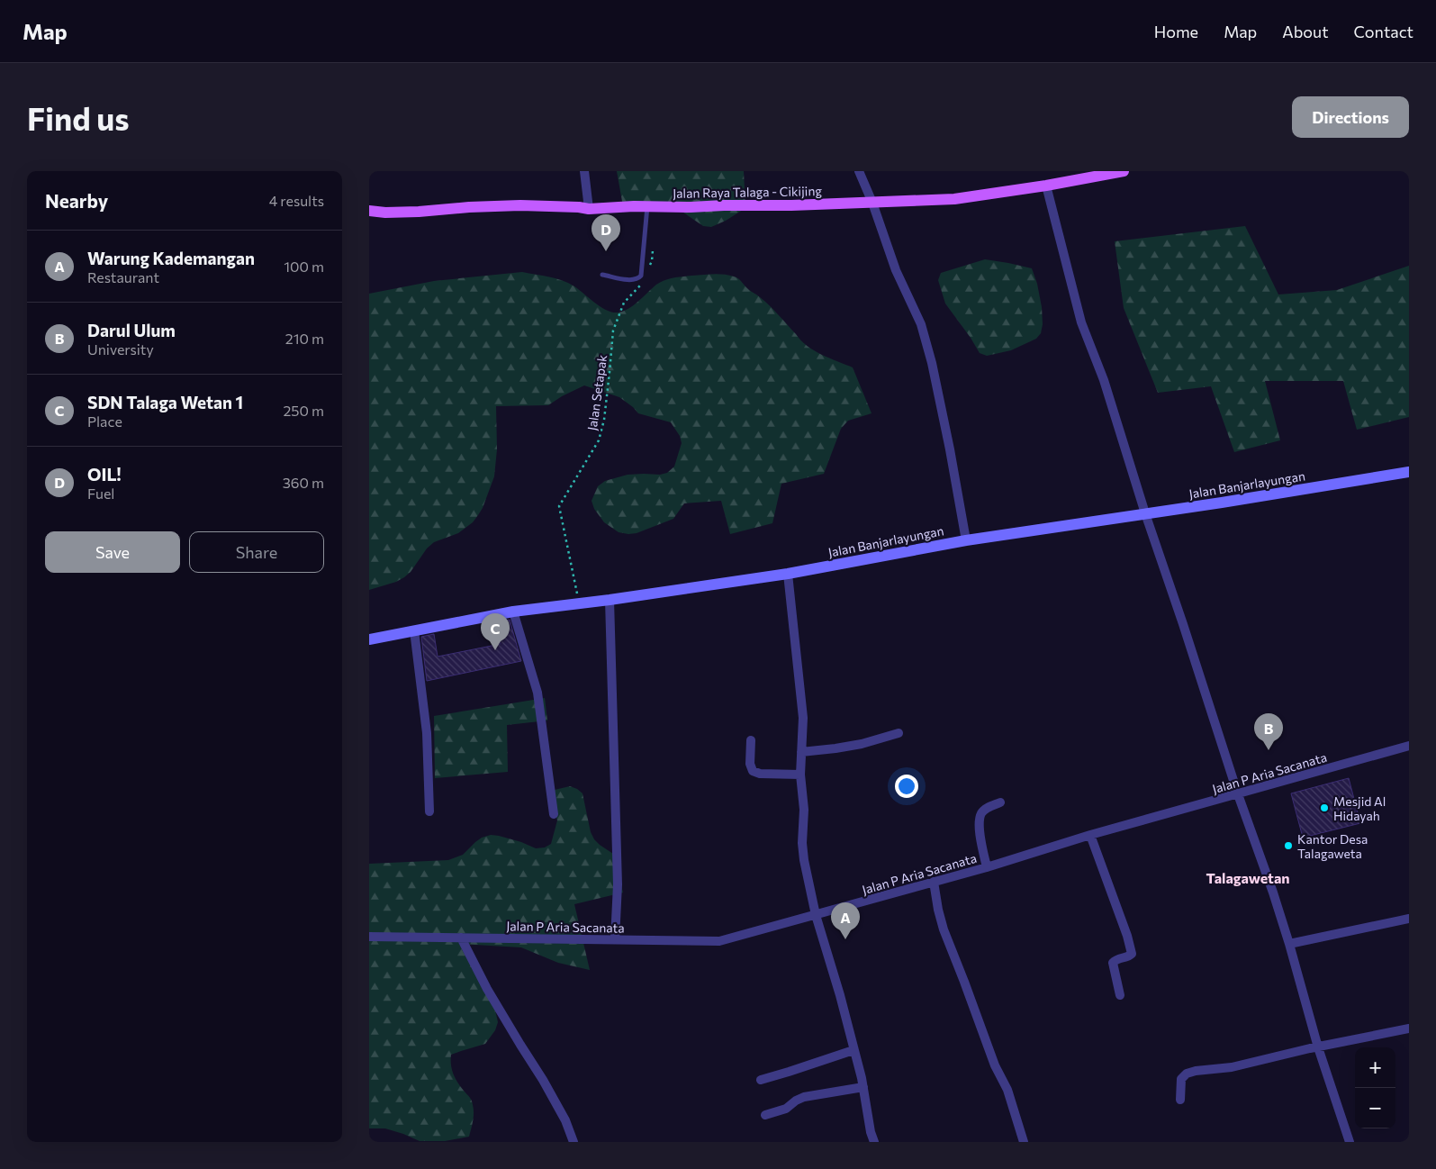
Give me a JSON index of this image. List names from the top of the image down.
{
  "streets": {
    "main road": ["Jalan Raya Talaga - Cikijing"],
    "street": ["Jalan Banjarlayungan", "Jalan P Aria Sacanata"],
    "path": ["Jalan Setapak"]
  },
  "crossings": [
    ["Jalan Setapak", "Jalan Banjarlayungan"]
  ],
  "districts": ["Talagawetan"],
  "places": ["Mesjid Al Hidayah", "Kantor Desa Talagaweta"],
  "page": {
    "header": "Map",
    "nav": [
      "Home",
      "Map",
      "About",
      "Contact"
    ],
    "buttons": [
      "Directions",
      ["Save", "Share"]
    ],
    "title": "Find us",
    "heading": ["Nearby", "4 results"],
    "pins": [
      "D",
      "C",
      "B",
      "A"
    ],
    "list": [
      {
        "mark": "A",
        "name": "Warung Kademangan",
        "note": "Restaurant",
        "value": "100 m"
      },
      {
        "mark": "B",
        "name": "Darul Ulum",
        "note": "University",
        "value": "210 m"
      },
      {
        "mark": "C",
        "name": "SDN Talaga Wetan 1",
        "note": "Place",
        "value": "250 m"
      },
      {
        "mark": "D",
        "name": "OIL!",
        "note": "Fuel",
        "value": "360 m"
      }
    ],
    "map_buttons": ["+", "−"]
  }
}
